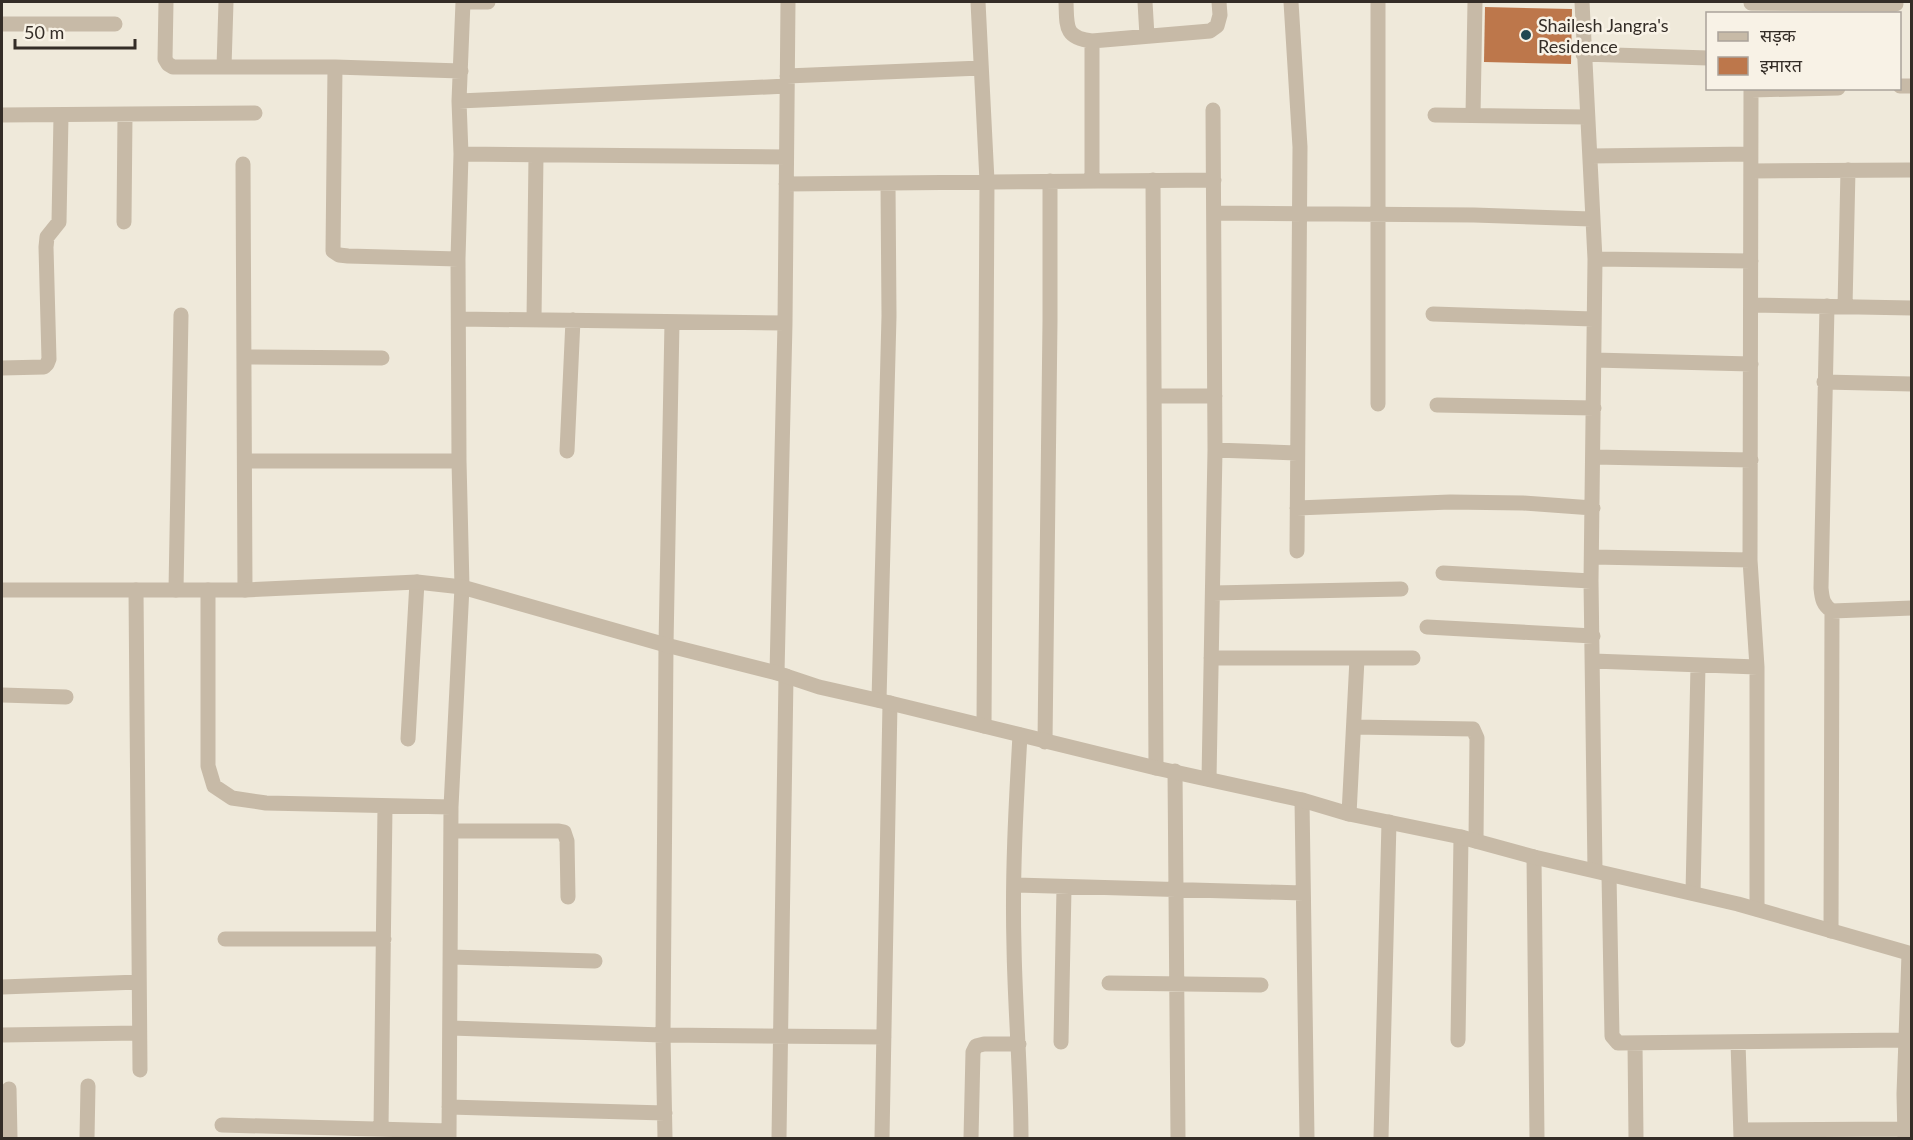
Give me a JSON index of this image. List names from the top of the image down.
{
  "places": ["Shailesh Jangra's Residence"],
  "legend": ["सड़क", "इमारत"],
  "scale_bar": "50 m"
}
